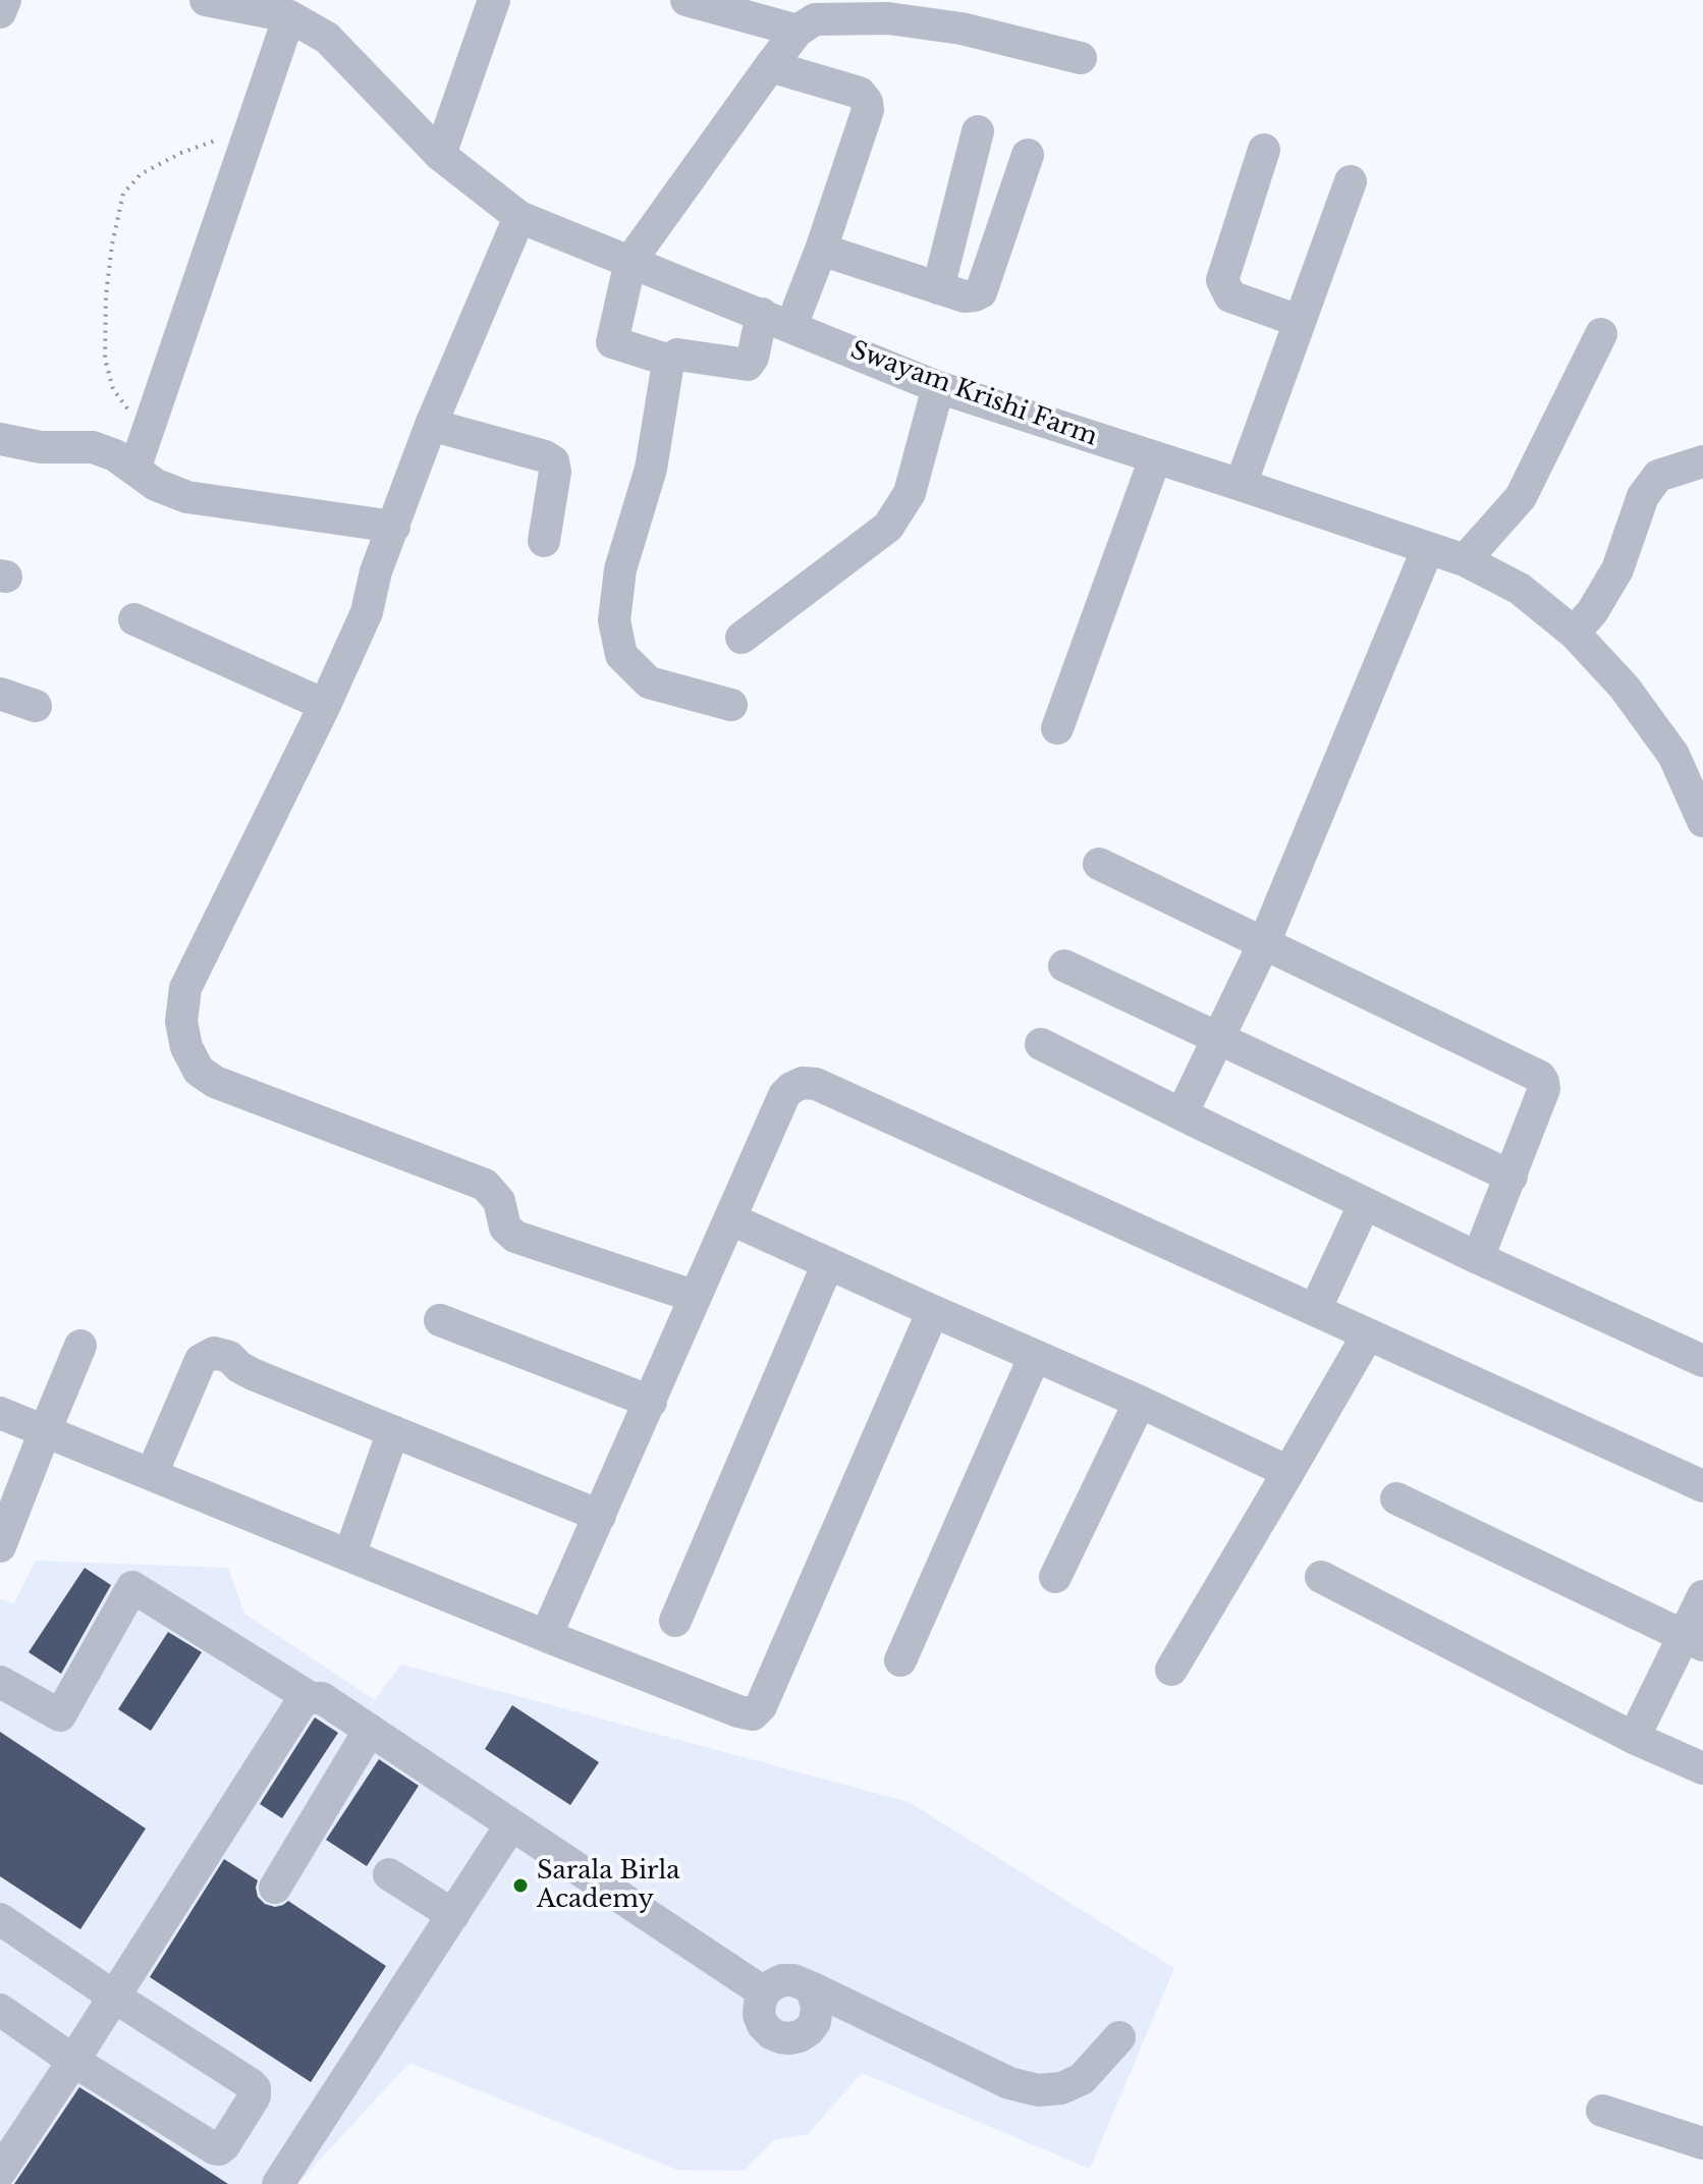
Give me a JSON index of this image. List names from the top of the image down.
{
  "streets": {
    "street": ["Swayam Krishi Farm"]
  },
  "places": ["Sarala Birla Academy"]
}
